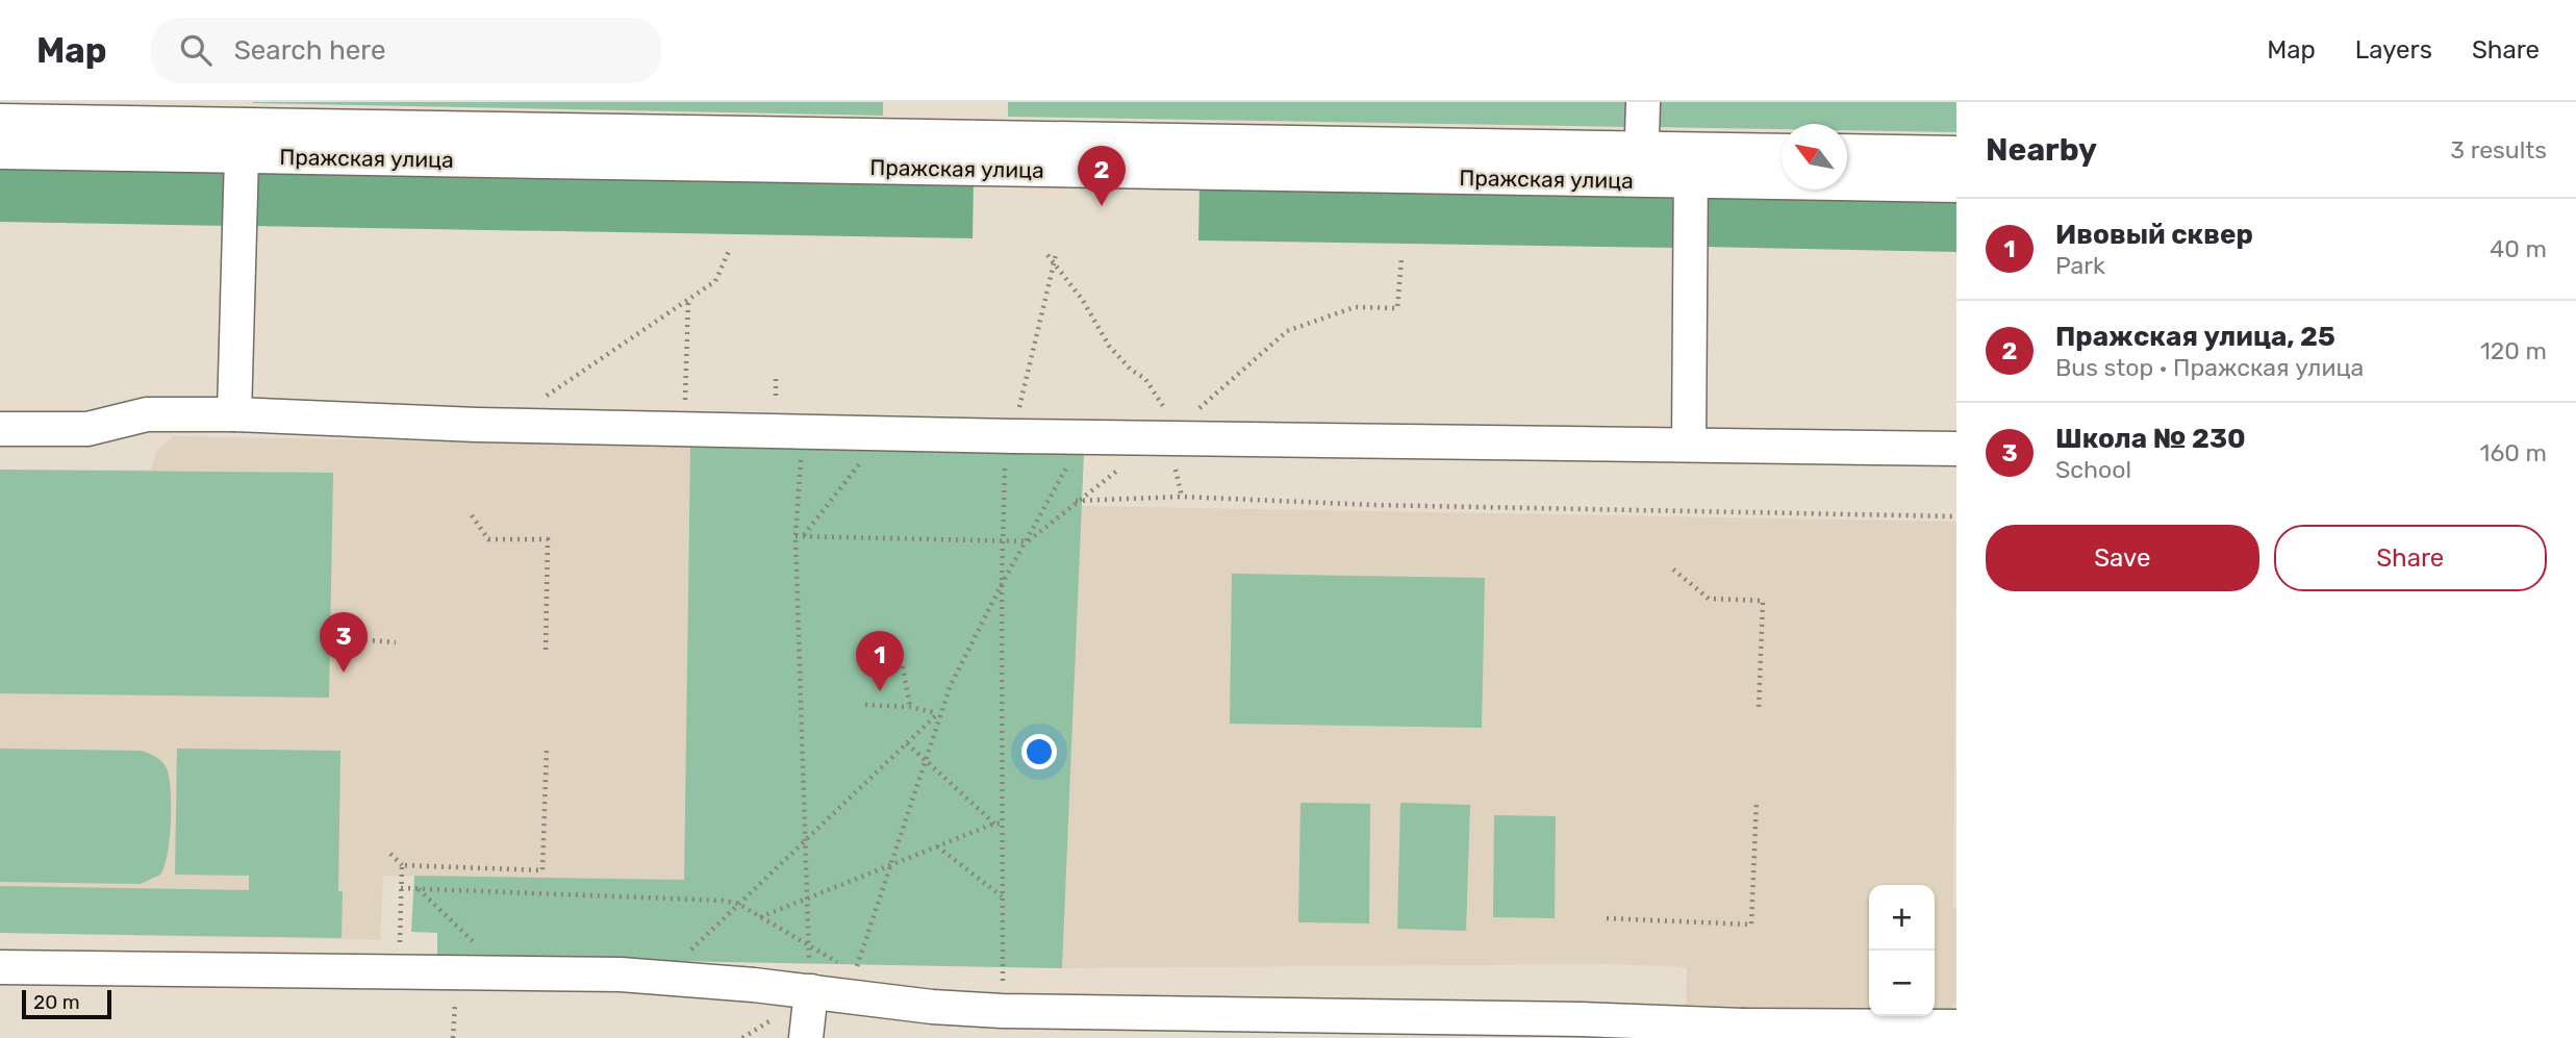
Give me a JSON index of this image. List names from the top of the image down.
{
  "streets": {
    "street": ["Пражская улица"]
  },
  "scale_bar": "20 m",
  "north": "top left",
  "page": {
    "header": "Map",
    "search": "Search here",
    "nav": ["Map", "Layers", "Share"],
    "heading": ["Nearby", "3 results"],
    "pins": ["2", "3", "1"],
    "list": [
      {
        "mark": "1",
        "name": "Ивовый сквер",
        "note": "Park",
        "value": "40 m"
      },
      {
        "mark": "2",
        "name": "Пражская улица, 25",
        "note": "Bus stop · Пражская улица",
        "value": "120 m"
      },
      {
        "mark": "3",
        "name": "Школа № 230",
        "note": "School",
        "value": "160 m"
      }
    ],
    "buttons": ["Save", "Share"],
    "map_buttons": ["+", "−"],
    "scale": "20 m"
  }
}
